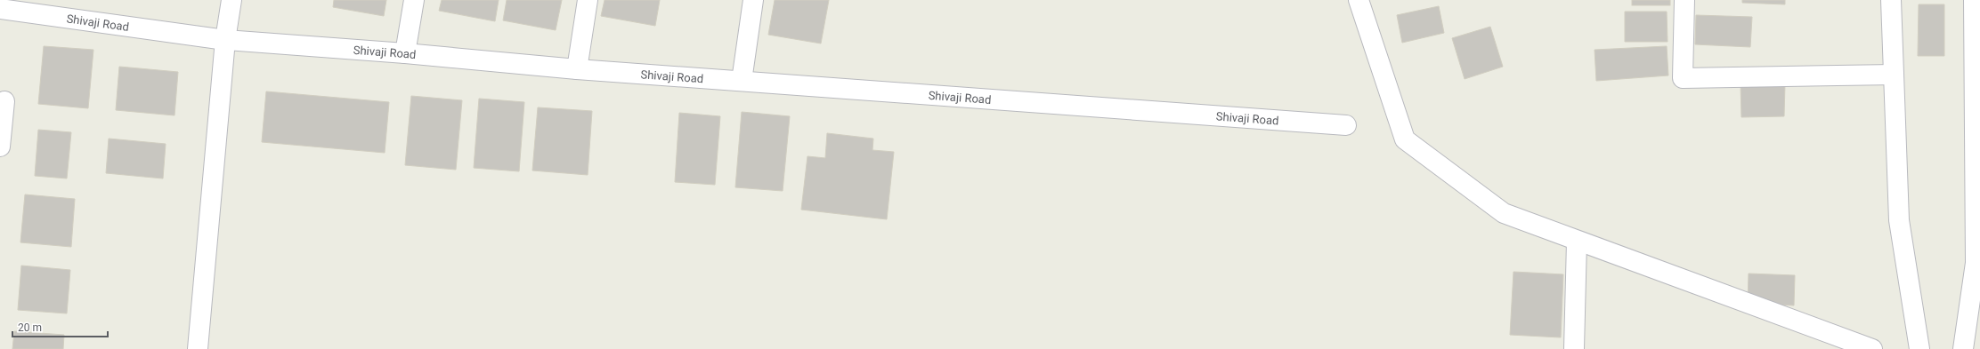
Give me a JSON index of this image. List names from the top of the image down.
{
  "streets": {
    "street": ["Shivaji Road"]
  },
  "scale_bar": "20 m"
}
